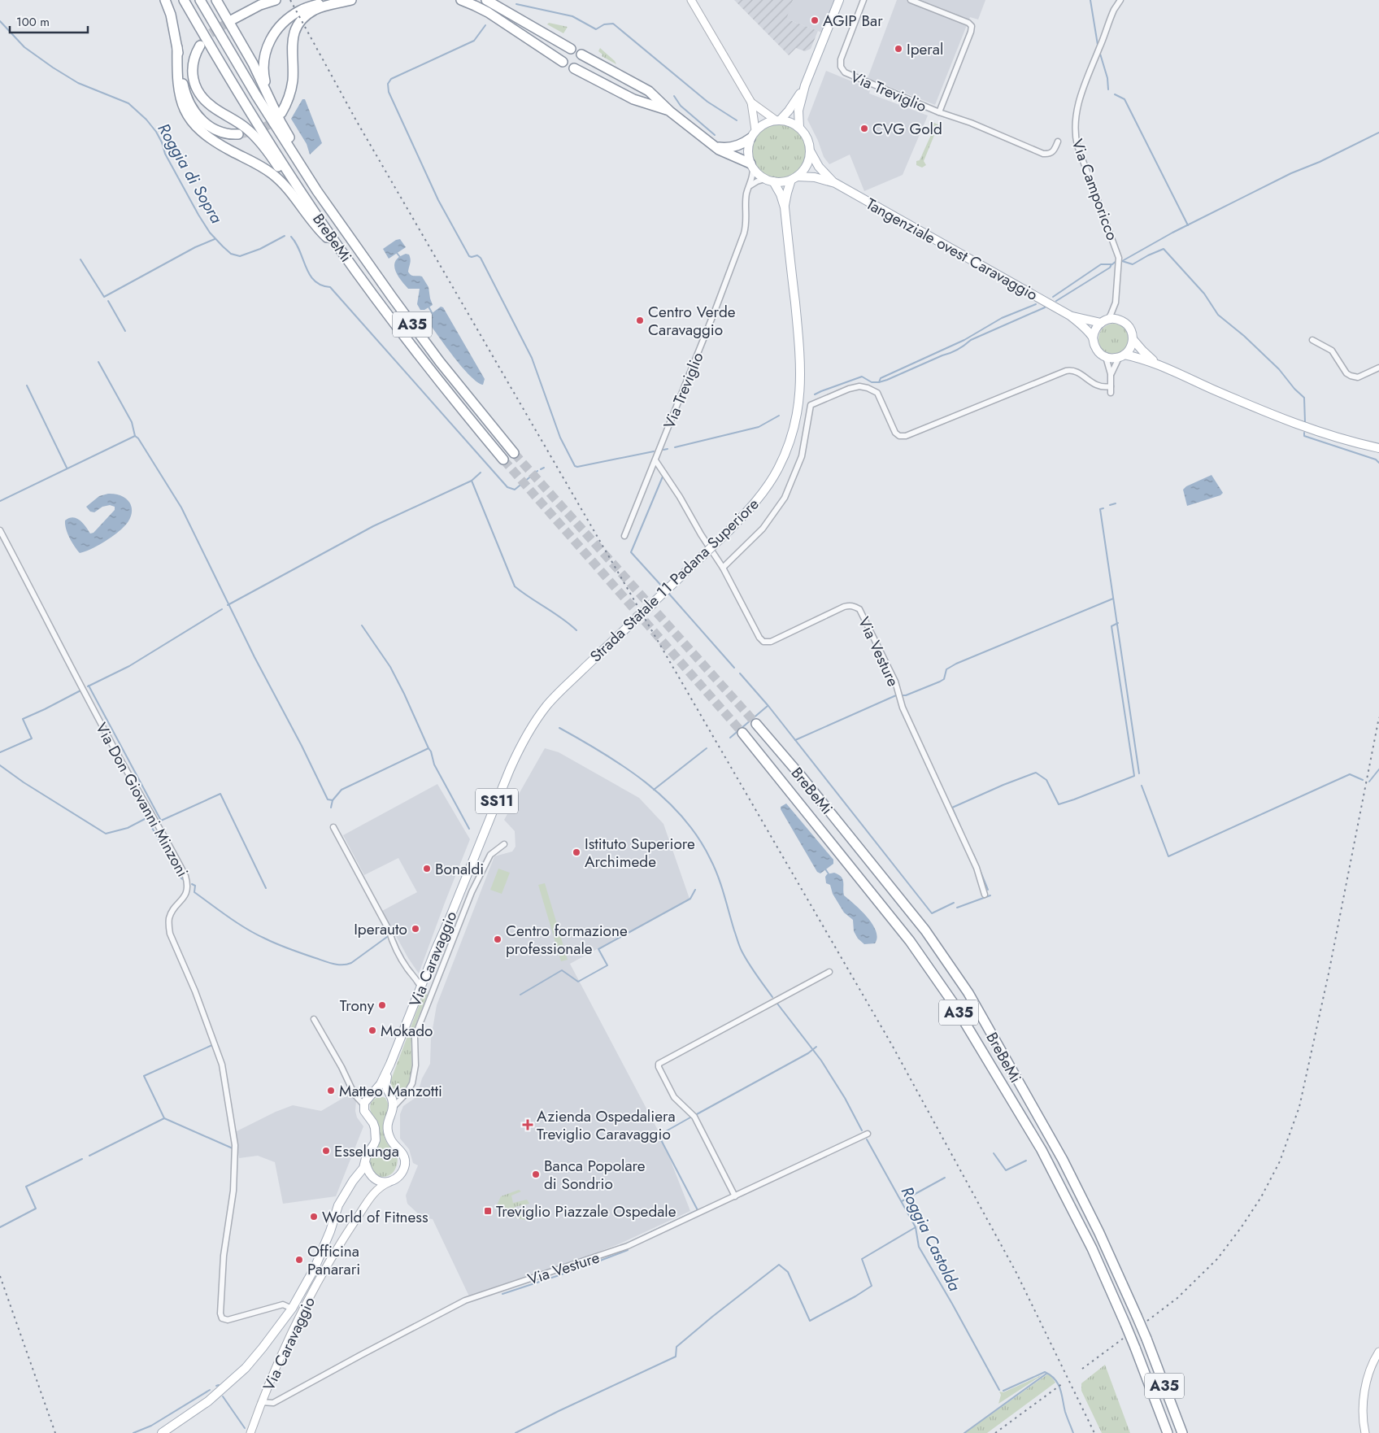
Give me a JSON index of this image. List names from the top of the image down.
{
  "streets": {
    "highway": ["BreBeMi", "A35"],
    "main road": [
      "Tangenziale ovest Caravaggio",
      "Strada Statale 11 Padana Superiore",
      "SS11",
      "Via Caravaggio"
    ],
    "street": [
      "Via Treviglio",
      "Via Camporicco",
      "Via Vesture",
      "Via Don Giovanni Minzoni"
    ]
  },
  "crossings": [
    ["Via Treviglio", "Tangenziale ovest Caravaggio"],
    ["Via Treviglio", "Strada Statale 11 Padana Superiore"],
    ["Via Treviglio", "Via Vesture"],
    ["Via Camporicco", "Tangenziale ovest Caravaggio"],
    ["Tangenziale ovest Caravaggio", "Strada Statale 11 Padana Superiore"],
    ["Strada Statale 11 Padana Superiore", "Via Caravaggio"],
    ["Via Vesture", "Via Caravaggio"],
    ["Via Don Giovanni Minzoni", "Via Caravaggio"]
  ],
  "water": ["Roggia di Sopra", "Roggia Castolda"],
  "places": {
    "other": [
      "AGIP Bar",
      "Iperal",
      "CVG Gold",
      "Centro Verde Caravaggio",
      "Istituto Superiore Archimede",
      "Bonaldi",
      "Iperauto",
      "Centro formazione professionale",
      "Trony",
      "Mokado",
      "Matteo Manzotti",
      "Esselunga",
      "Banca Popolare di Sondrio",
      "World of Fitness",
      "Officina Panarari"
    ],
    "health": ["Azienda Ospedaliera Treviglio Caravaggio"],
    "transit": ["Treviglio Piazzale Ospedale"]
  },
  "scale_bar": "100 m"
}
